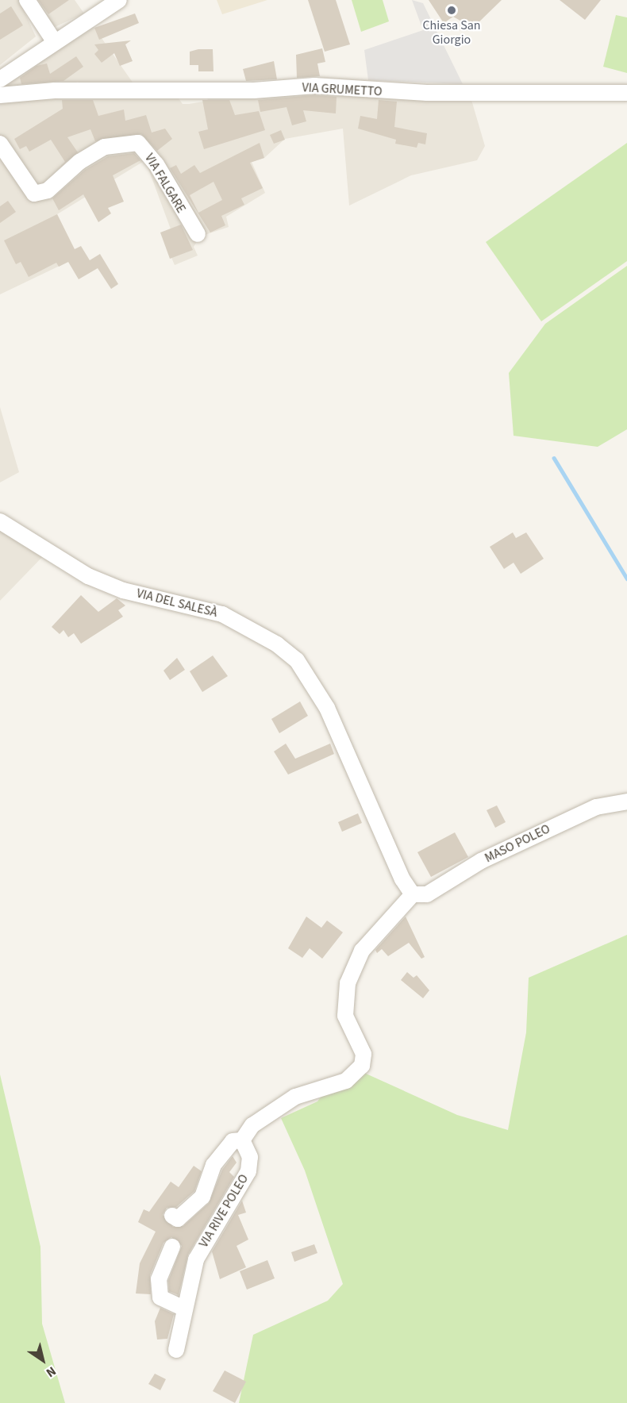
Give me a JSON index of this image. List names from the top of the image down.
{
  "streets": {
    "street": [
      "VIA GRUMETTO",
      "VIA FALGARE",
      "VIA DEL SALESÀ",
      "MASO POLEO",
      "VIA RIVE POLEO"
    ]
  },
  "crossings": [
    ["VIA DEL SALESÀ", "MASO POLEO"],
    ["VIA DEL SALESÀ", "VIA RIVE POLEO"],
    ["MASO POLEO", "VIA RIVE POLEO"]
  ],
  "places": ["Chiesa San Giorgio"],
  "north": "bottom right"
}
